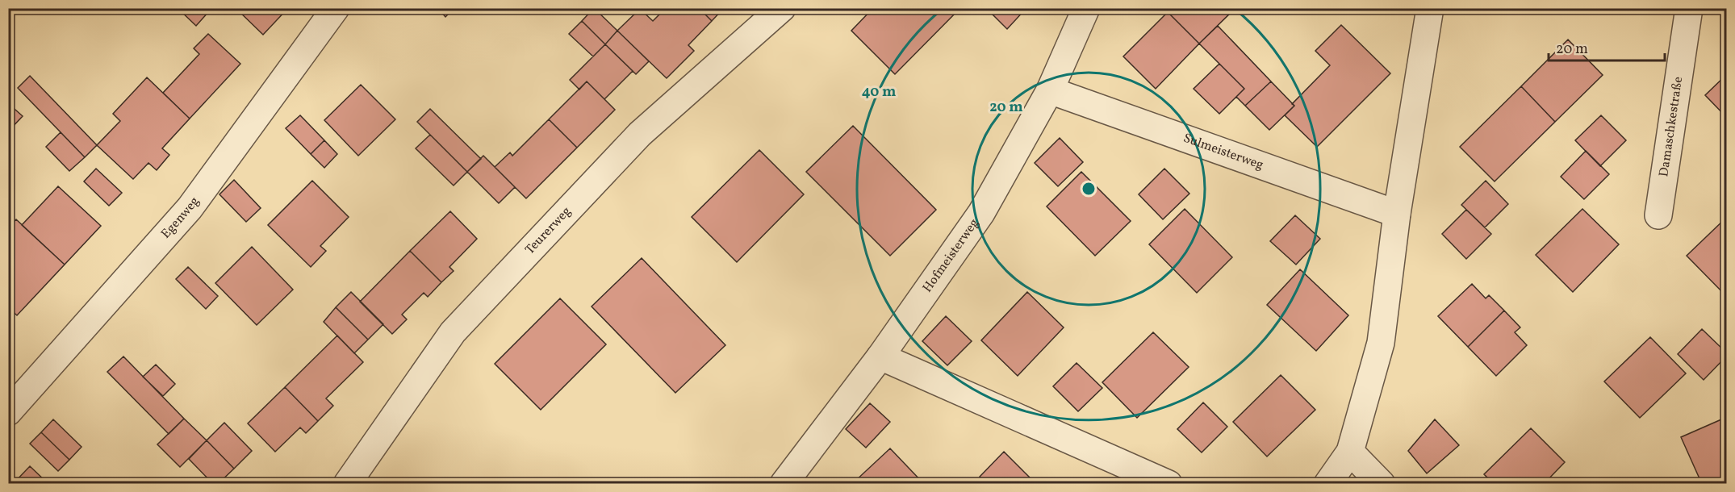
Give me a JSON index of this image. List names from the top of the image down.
{
  "streets": {
    "street": [
      "Damaschkestraße",
      "Sulmeisterweg",
      "Egenweg",
      "Teurerweg",
      "Hofmeisterweg"
    ]
  },
  "crossings": [
    ["Sulmeisterweg", "Hofmeisterweg"]
  ],
  "scale_bar": "20 m",
  "rings": ["40 m", "20 m"]
}
